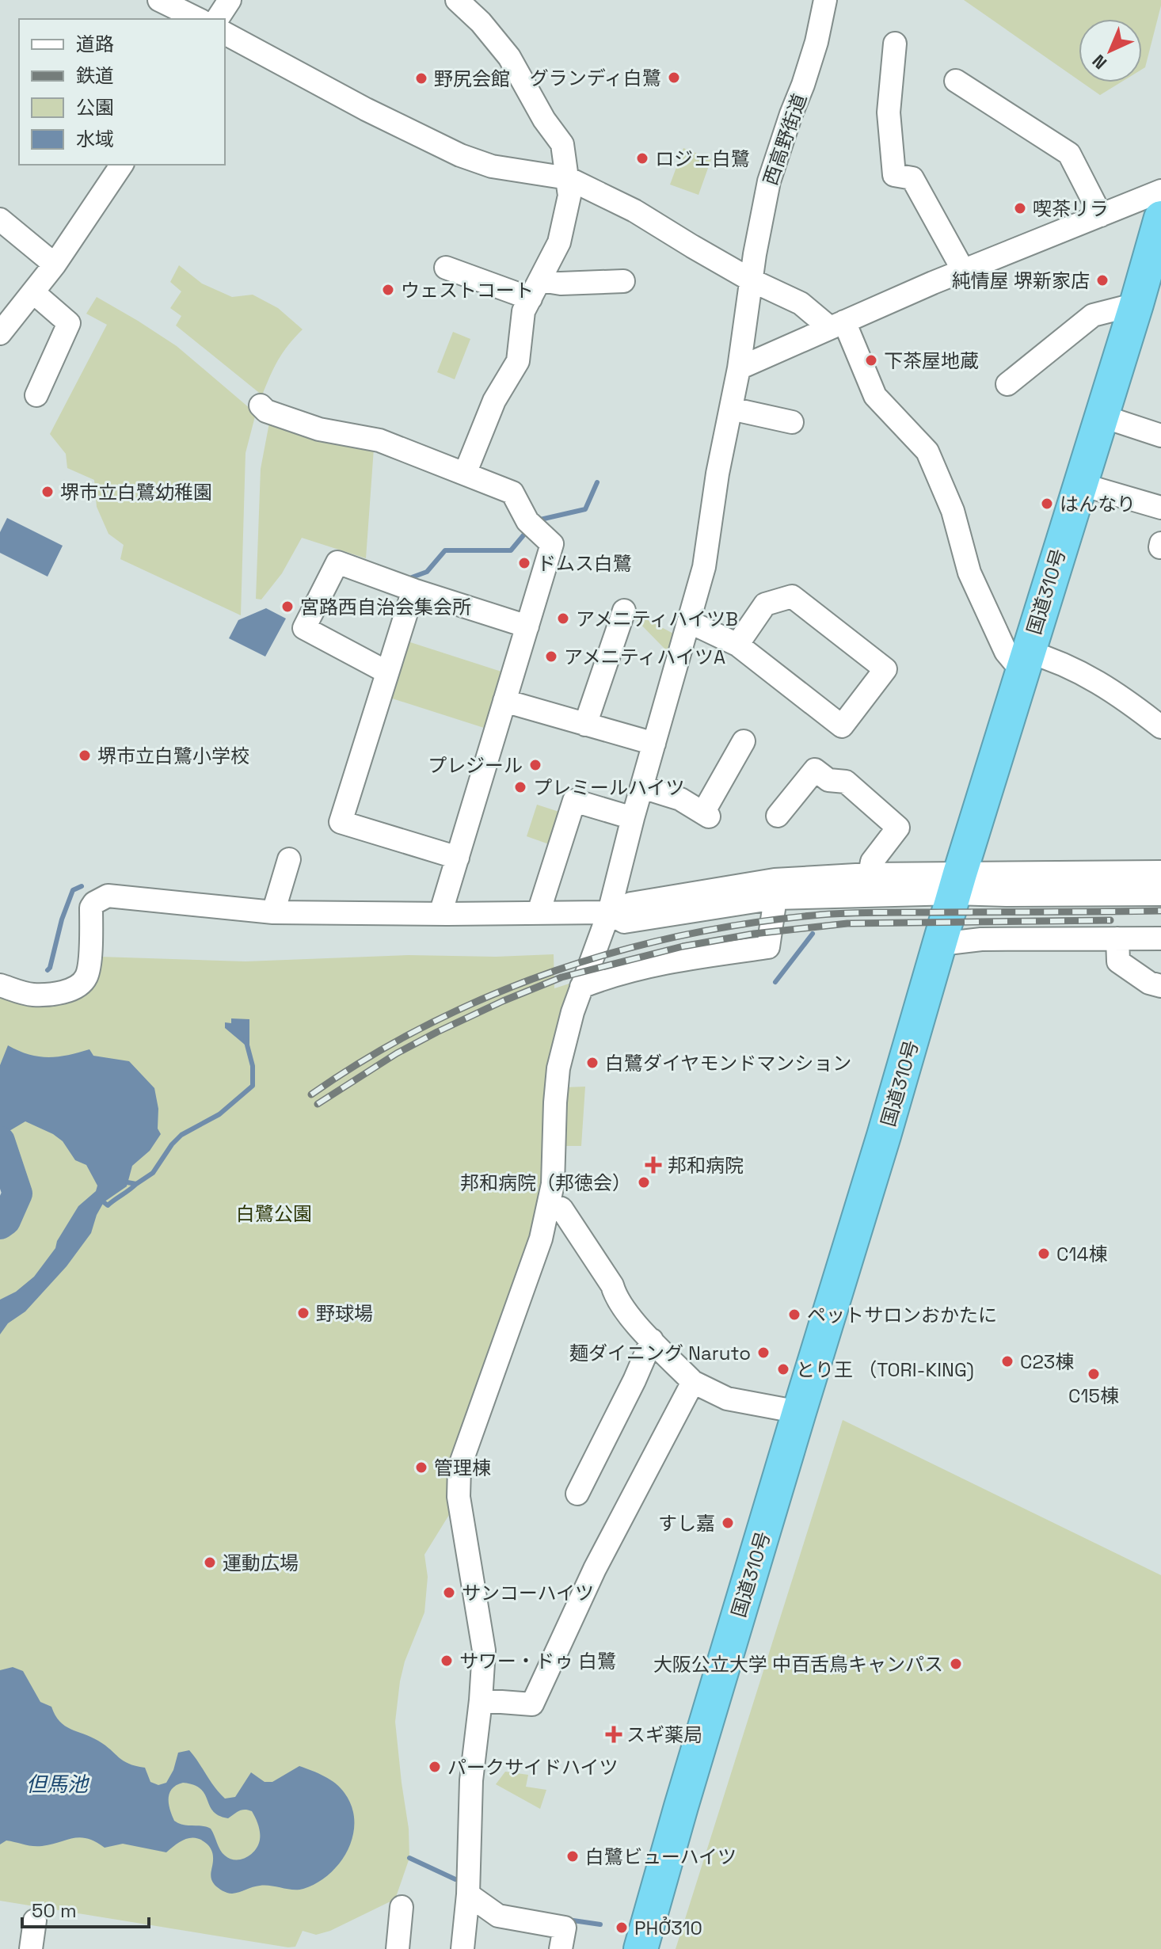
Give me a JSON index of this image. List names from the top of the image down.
{
  "streets": {
    "highway": ["国道310号"],
    "street": ["西高野街道"]
  },
  "water": ["但馬池"],
  "parks": ["白鷺公園"],
  "places": {
    "other": [
      "グランディ白鷺",
      "野尻会館",
      "ロジェ白鷺",
      "喫茶リラ",
      "純情屋 堺新家店",
      "ウェストコート",
      "下茶屋地蔵",
      "堺市立白鷺幼稚園",
      "はんなり",
      "ドムス白鷺",
      "宮路西自治会集会所",
      "アメニティハイツB",
      "アメニティハイツA",
      "堺市立白鷺小学校",
      "プレジール",
      "プレミールハイツ",
      "白鷺ダイヤモンドマンション",
      "邦和病院（邦徳会）",
      "C14棟",
      "野球場",
      "ペットサロンおかたに",
      "麺ダイニング Naruto",
      "C23棟",
      "とり王 （TORI-KING)",
      "C15棟",
      "管理棟",
      "すし嘉",
      "運動広場",
      "サンコーハイツ",
      "サワー・ドゥ 白鷺",
      "大阪公立大学 中百舌鳥キャンパス",
      "パークサイドハイツ",
      "白鷺ビューハイツ",
      "PHỞ310"
    ],
    "health": ["邦和病院", "スギ薬局"]
  },
  "legend": [
    "道路",
    "鉄道",
    "公園",
    "水域"
  ],
  "scale_bar": "50 m",
  "north": "bottom left"
}
